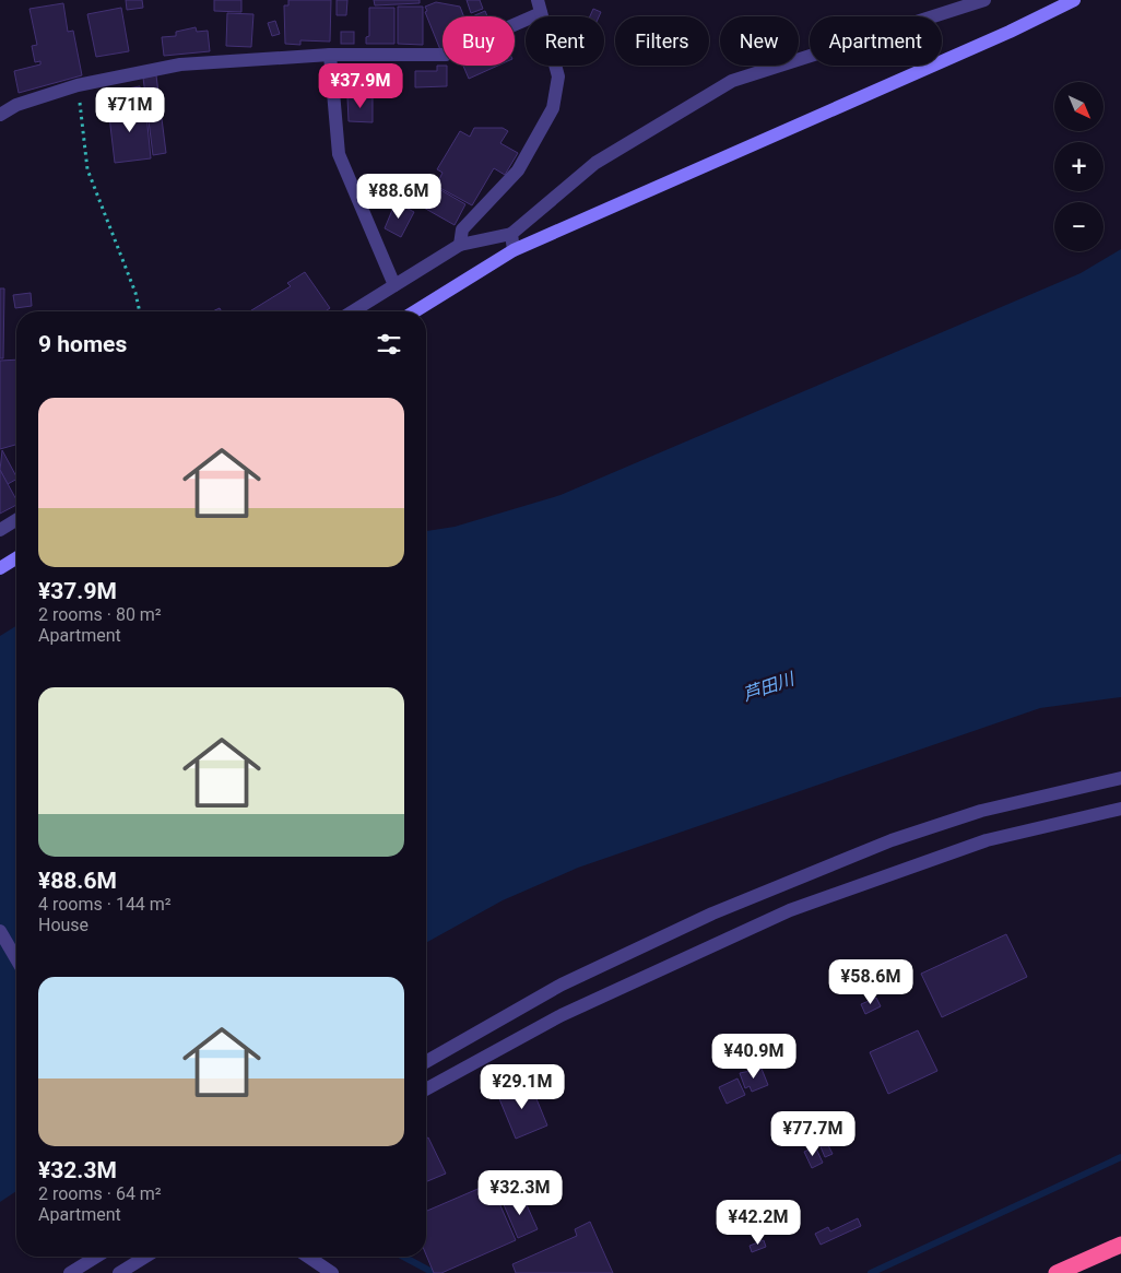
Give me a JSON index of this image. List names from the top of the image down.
{
  "water": ["芦田川"],
  "north": "bottom right",
  "page": {
    "chip": [
      "Buy",
      "Rent",
      "Filters",
      "New",
      "Apartment"
    ],
    "price": [
      "¥37.9M",
      "¥71M",
      "¥88.6M",
      "¥58.6M",
      "¥40.9M",
      "¥29.1M",
      "¥77.7M",
      "¥32.3M",
      "¥42.2M"
    ],
    "map_buttons": ["+", "−"],
    "heading": "9 homes",
    "list": [
      {
        "name": "¥37.9M",
        "note": "2 rooms · 80 m² · Apartment"
      },
      {
        "name": "¥88.6M",
        "note": "4 rooms · 144 m² · House"
      },
      {
        "name": "¥32.3M",
        "note": "2 rooms · 64 m² · Apartment"
      }
    ]
  }
}
